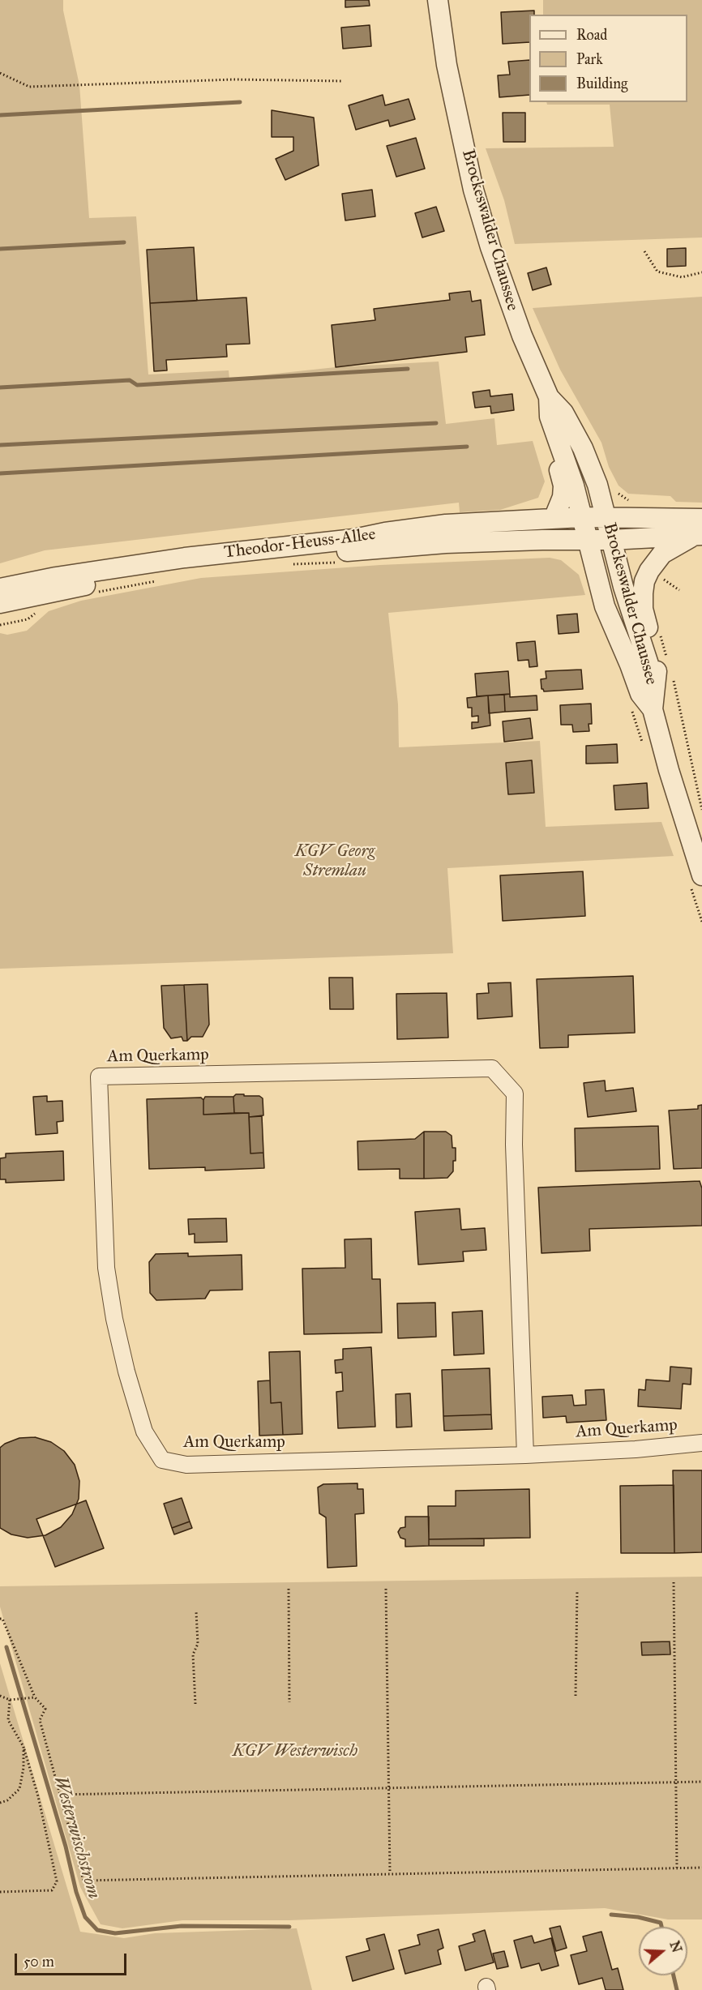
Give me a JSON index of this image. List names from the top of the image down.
{
  "streets": {
    "street": ["Brockeswalder Chaussee", "Theodor-Heuss-Allee", "Am Querkamp"]
  },
  "crossings": [
    ["Brockeswalder Chaussee", "Theodor-Heuss-Allee"]
  ],
  "water": ["Westerwischstrom"],
  "parks": ["KGV Georg Stremlau", "KGV Westerwisch"],
  "legend": ["Road", "Park", "Building"],
  "scale_bar": "50 m",
  "north": "right"
}
